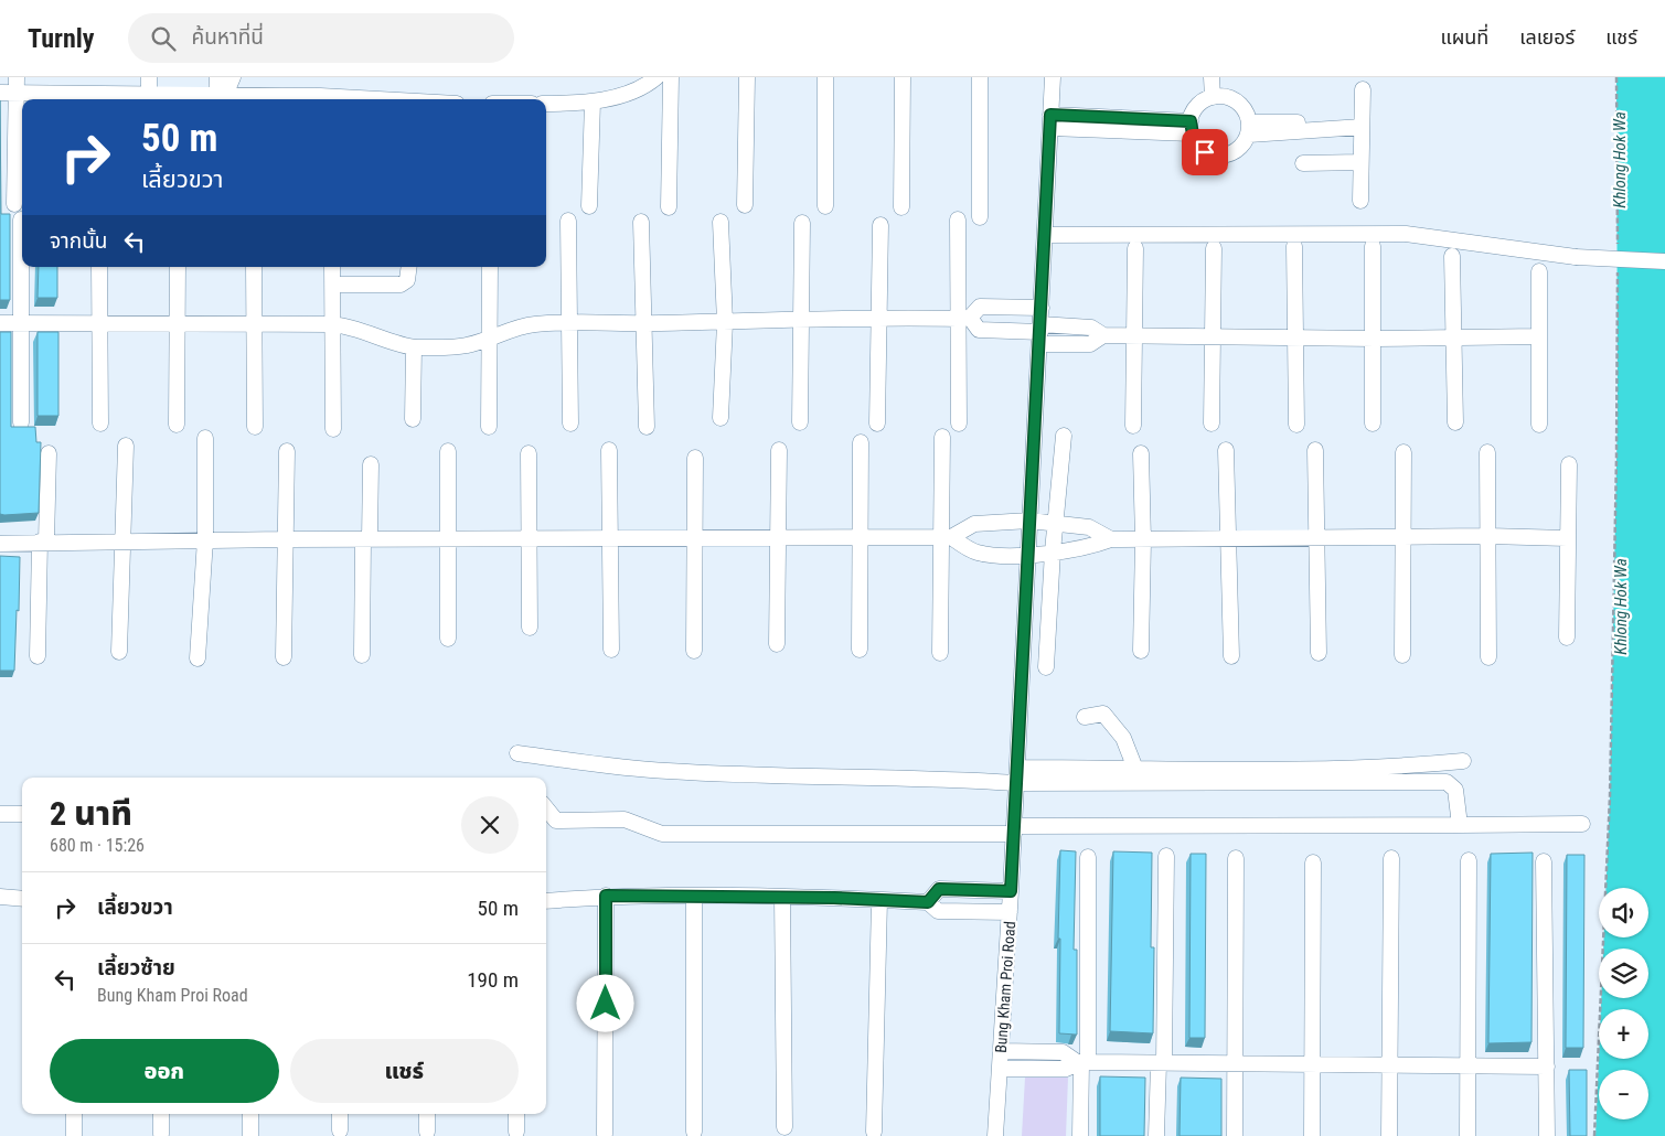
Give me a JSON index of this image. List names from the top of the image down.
{
  "streets": {
    "street": ["Bung Kham Proi Road"]
  },
  "water": ["Khlong Hok Wa"],
  "page": {
    "header": "Turnly",
    "search": "ค้นหาที่นี่",
    "nav": ["แผนที่", "เลเยอร์", "แชร์"],
    "turn": ["50 m", "เลี้ยวขวา"],
    "then": "จากนั้น",
    "heading": ["2 นาที", "680 m · 15:26"],
    "list": [
      {
        "name": "เลี้ยวขวา",
        "value": "50 m"
      },
      {
        "name": "เลี้ยวซ้าย",
        "note": "Bung Kham Proi Road",
        "value": "190 m"
      }
    ],
    "map_buttons": ["+", "−"],
    "buttons": ["ออก", "แชร์"]
  }
}
